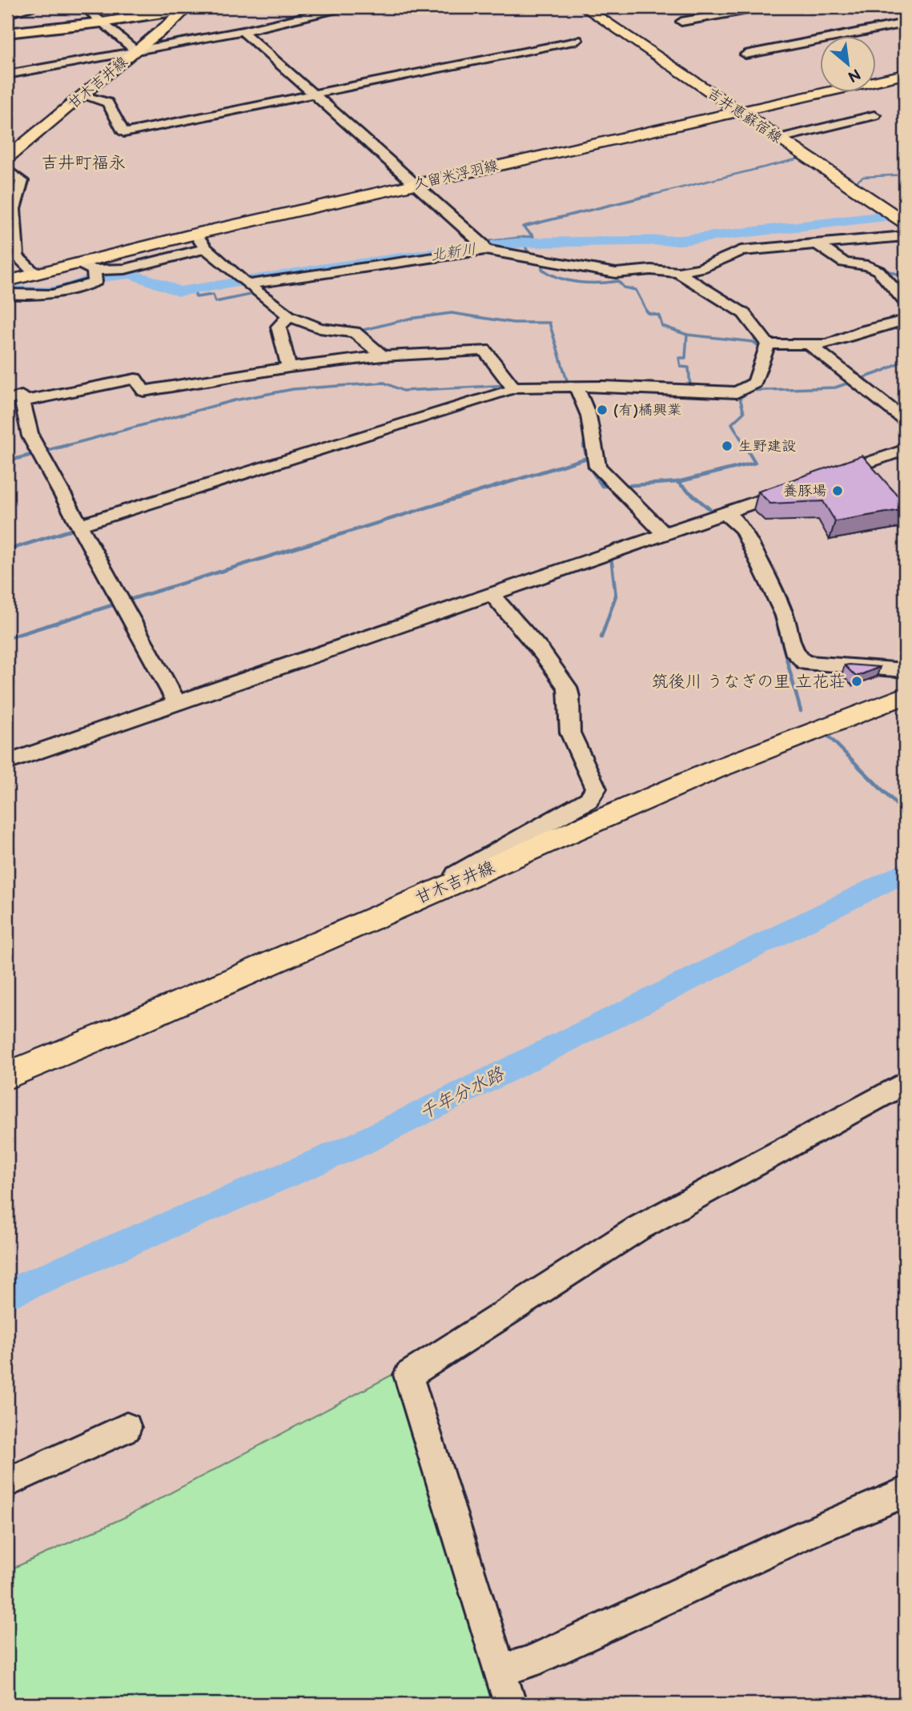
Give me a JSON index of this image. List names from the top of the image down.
{
  "streets": {
    "main road": ["甘木吉井線", "吉井恵蘇宿線", "久留米浮羽線"]
  },
  "crossings": [
    ["吉井恵蘇宿線", "久留米浮羽線"]
  ],
  "districts": ["吉井町福永"],
  "water": ["北新川", "千年分水路"],
  "places": [
    "(有)橘興業",
    "生野建設",
    "養豚場",
    "筑後川 うなぎの里 立花荘"
  ],
  "north": "bottom right"
}
